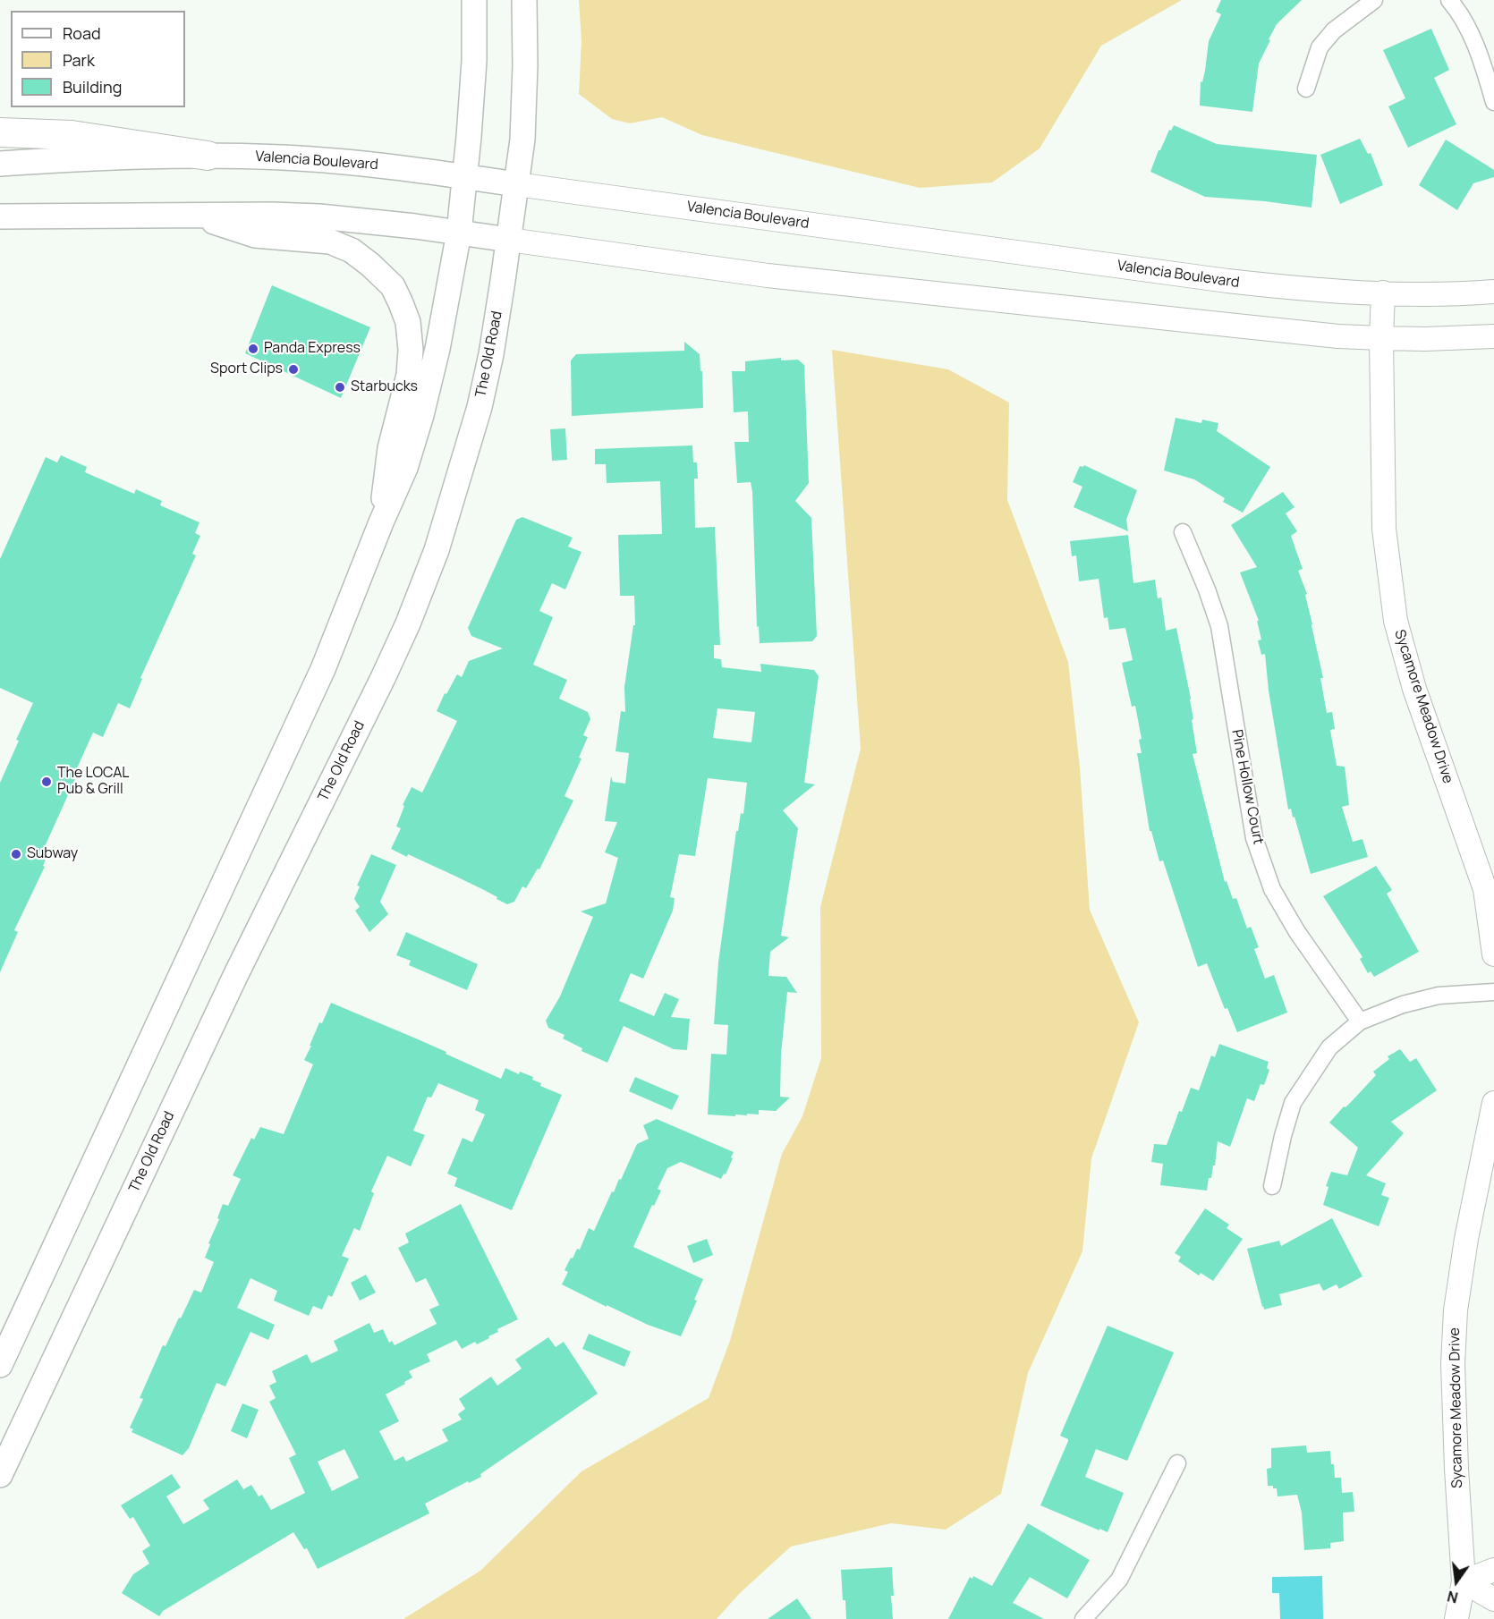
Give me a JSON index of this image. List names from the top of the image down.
{
  "streets": {
    "main road": ["Valencia Boulevard", "The Old Road"],
    "street": ["Sycamore Meadow Drive", "Pine Hollow Court"]
  },
  "crossings": [
    ["Valencia Boulevard", "The Old Road"],
    ["Valencia Boulevard", "Sycamore Meadow Drive"]
  ],
  "places": [
    "Panda Express",
    "Sport Clips",
    "Starbucks",
    "The LOCAL Pub & Grill",
    "Subway"
  ],
  "legend": ["Road", "Park", "Building"],
  "north": "bottom"
}
